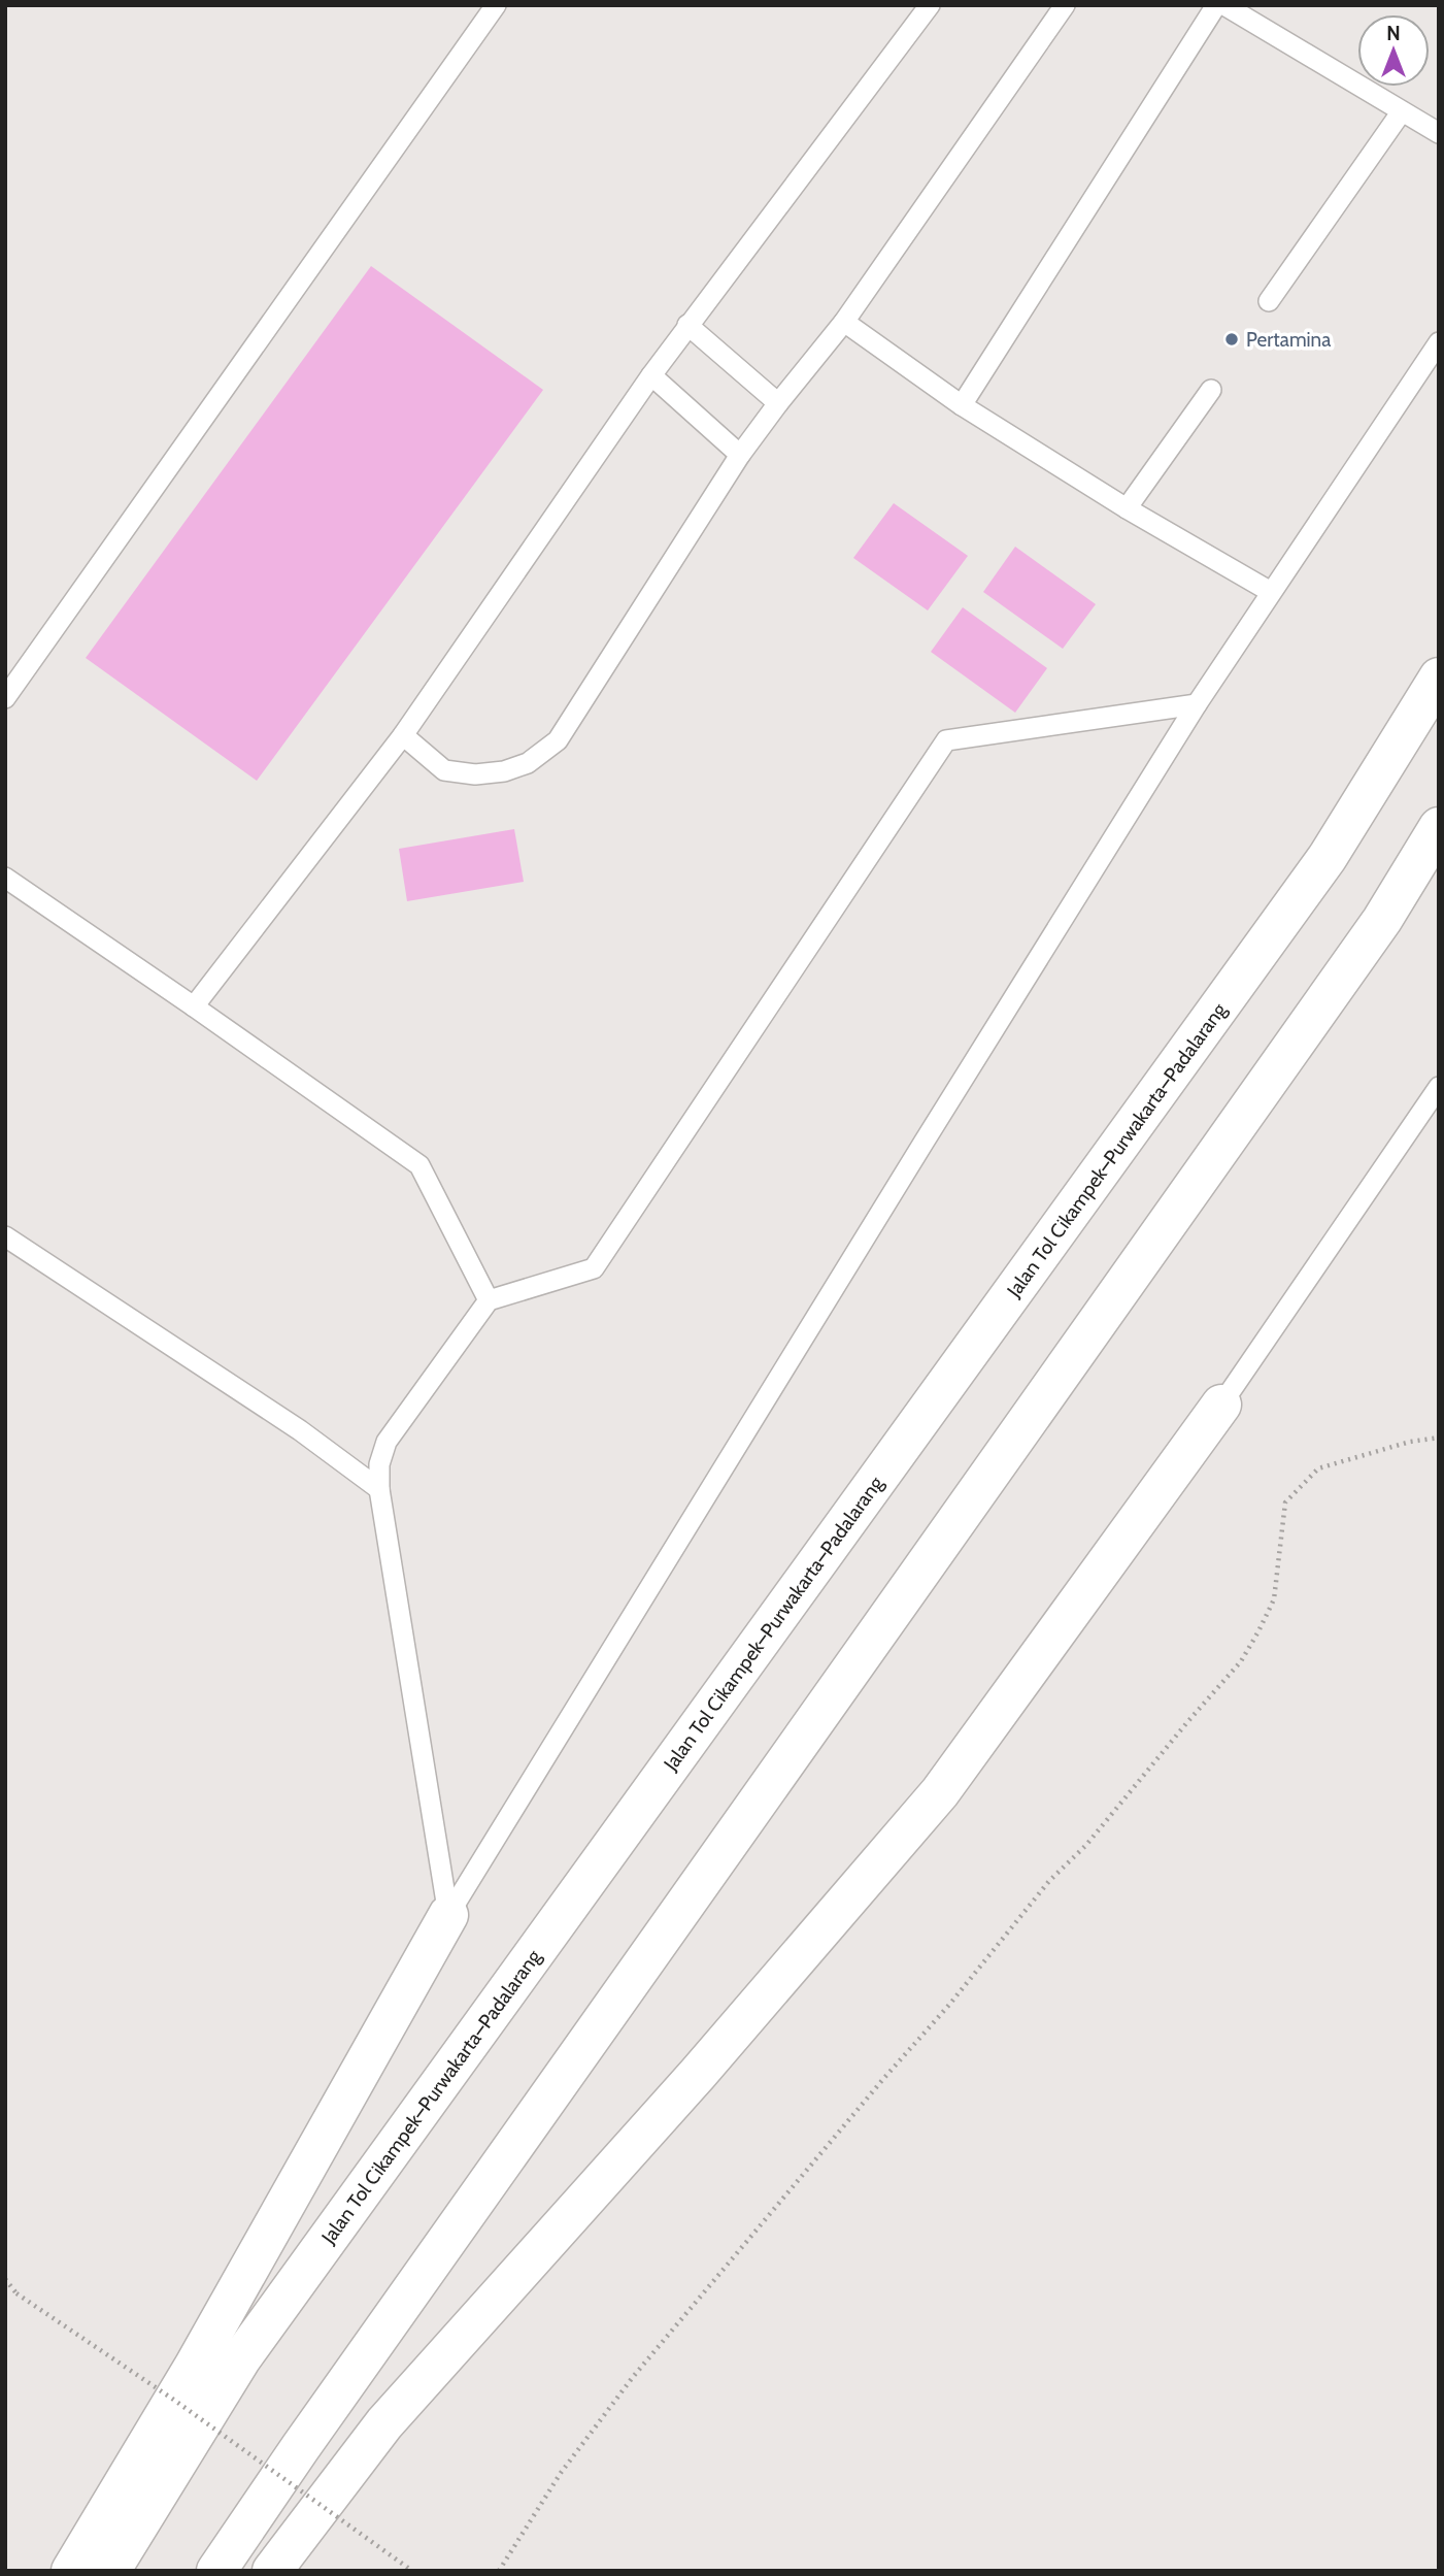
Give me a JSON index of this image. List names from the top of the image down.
{
  "streets": {
    "highway": ["Jalan Tol Cikampek–Purwakarta–Padalarang"]
  },
  "places": ["Pertamina"],
  "north": "top"
}
